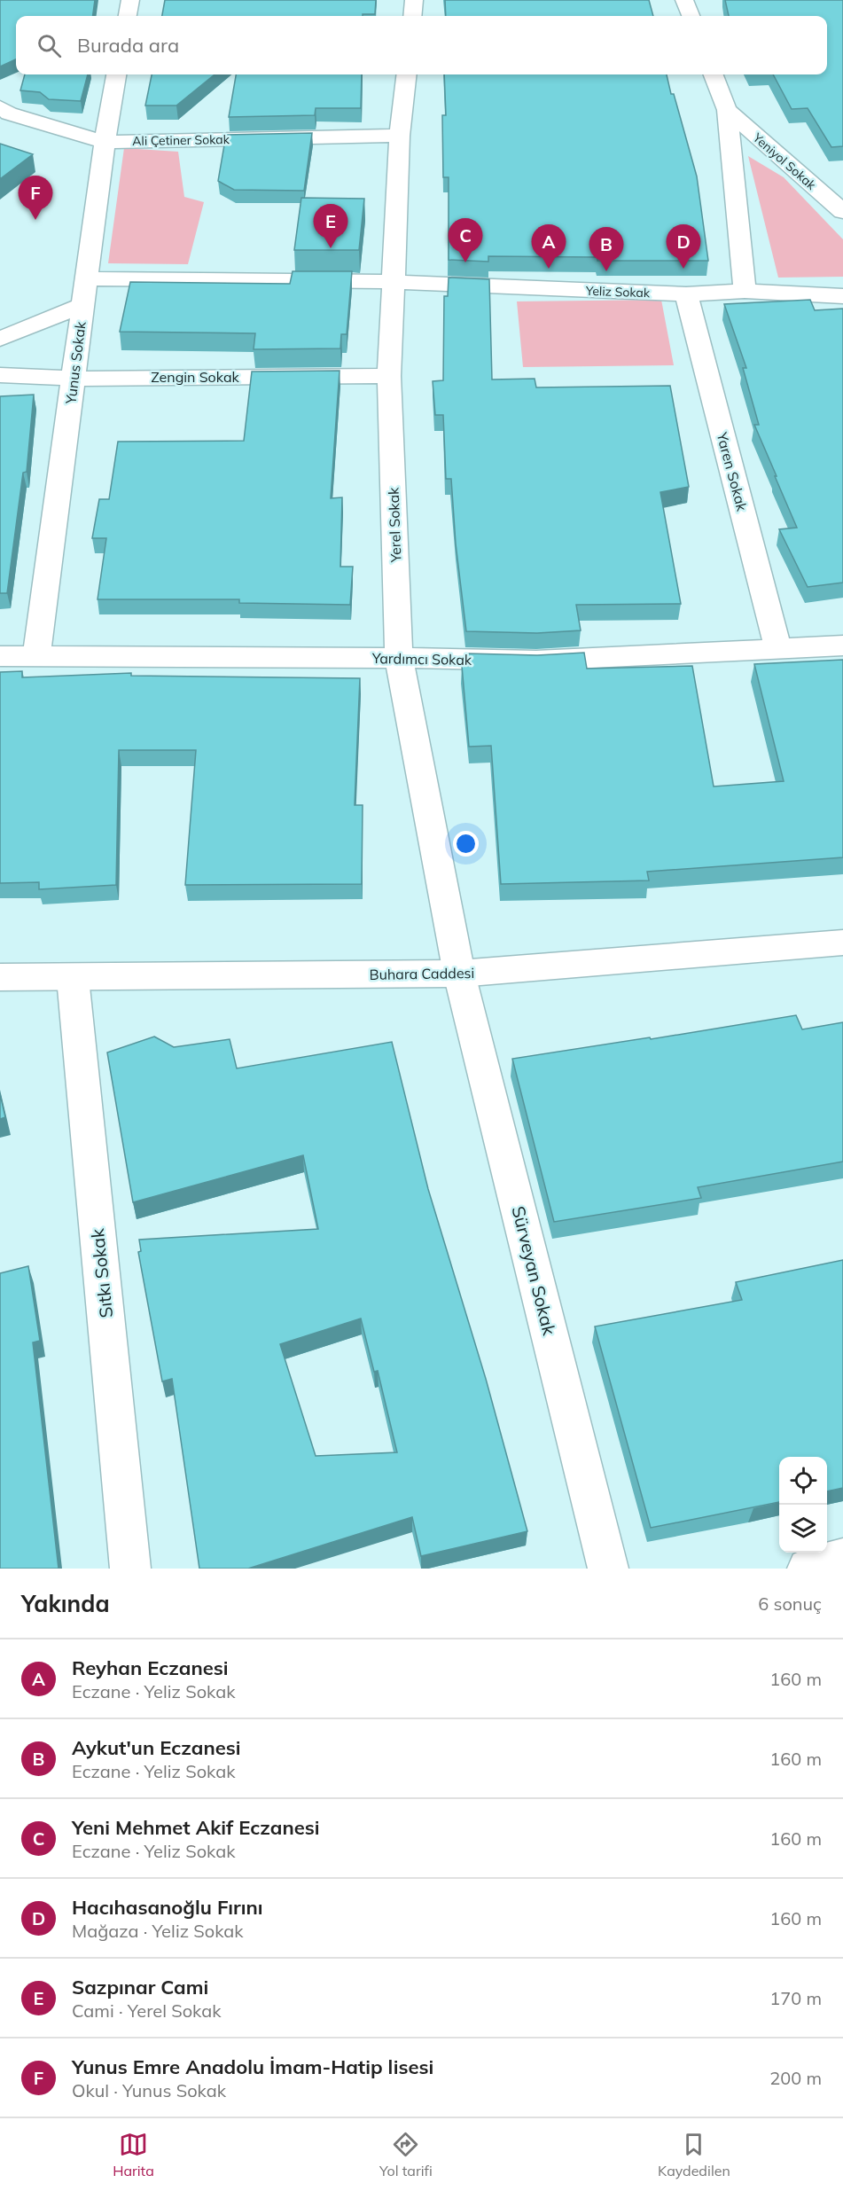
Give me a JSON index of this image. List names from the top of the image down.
{
  "streets": {
    "street": [
      "Ali Çetiner Sokak",
      "Yeniyol Sokak",
      "Yeliz Sokak",
      "Yunus Sokak",
      "Zengin Sokak",
      "Yaren Sokak",
      "Yerel Sokak",
      "Yardımcı Sokak",
      "Buhara Caddesi",
      "Sürveyan Sokak",
      "Sıtkı Sokak"
    ]
  },
  "crossings": [
    ["Ali Çetiner Sokak", "Yunus Sokak"],
    ["Ali Çetiner Sokak", "Yerel Sokak"],
    ["Yeliz Sokak", "Yunus Sokak"],
    ["Yeliz Sokak", "Yaren Sokak"],
    ["Yeliz Sokak", "Yerel Sokak"],
    ["Yunus Sokak", "Zengin Sokak"],
    ["Yunus Sokak", "Yardımcı Sokak"],
    ["Zengin Sokak", "Yerel Sokak"],
    ["Yaren Sokak", "Yardımcı Sokak"],
    ["Yerel Sokak", "Yardımcı Sokak"],
    ["Yerel Sokak", "Buhara Caddesi"],
    ["Yerel Sokak", "Sürveyan Sokak"],
    ["Buhara Caddesi", "Sürveyan Sokak"],
    ["Buhara Caddesi", "Sıtkı Sokak"]
  ],
  "page": {
    "search": "Burada ara",
    "pins": [
      "F",
      "E",
      "C",
      "A",
      "D",
      "B"
    ],
    "heading": ["Yakında", "6 sonuç"],
    "list": [
      {
        "mark": "A",
        "name": "Reyhan Eczanesi",
        "note": "Eczane · Yeliz Sokak",
        "value": "160 m"
      },
      {
        "mark": "B",
        "name": "Aykut'un Eczanesi",
        "note": "Eczane · Yeliz Sokak",
        "value": "160 m"
      },
      {
        "mark": "C",
        "name": "Yeni Mehmet Akif Eczanesi",
        "note": "Eczane · Yeliz Sokak",
        "value": "160 m"
      },
      {
        "mark": "D",
        "name": "Hacıhasanoğlu Fırını",
        "note": "Mağaza · Yeliz Sokak",
        "value": "160 m"
      },
      {
        "mark": "E",
        "name": "Sazpınar Cami",
        "note": "Cami · Yerel Sokak",
        "value": "170 m"
      },
      {
        "mark": "F",
        "name": "Yunus Emre Anadolu İmam-Hatip lisesi",
        "note": "Okul · Yunus Sokak",
        "value": "200 m"
      }
    ],
    "nav": ["Harita", "Yol tarifi", "Kaydedilen"]
  }
}
